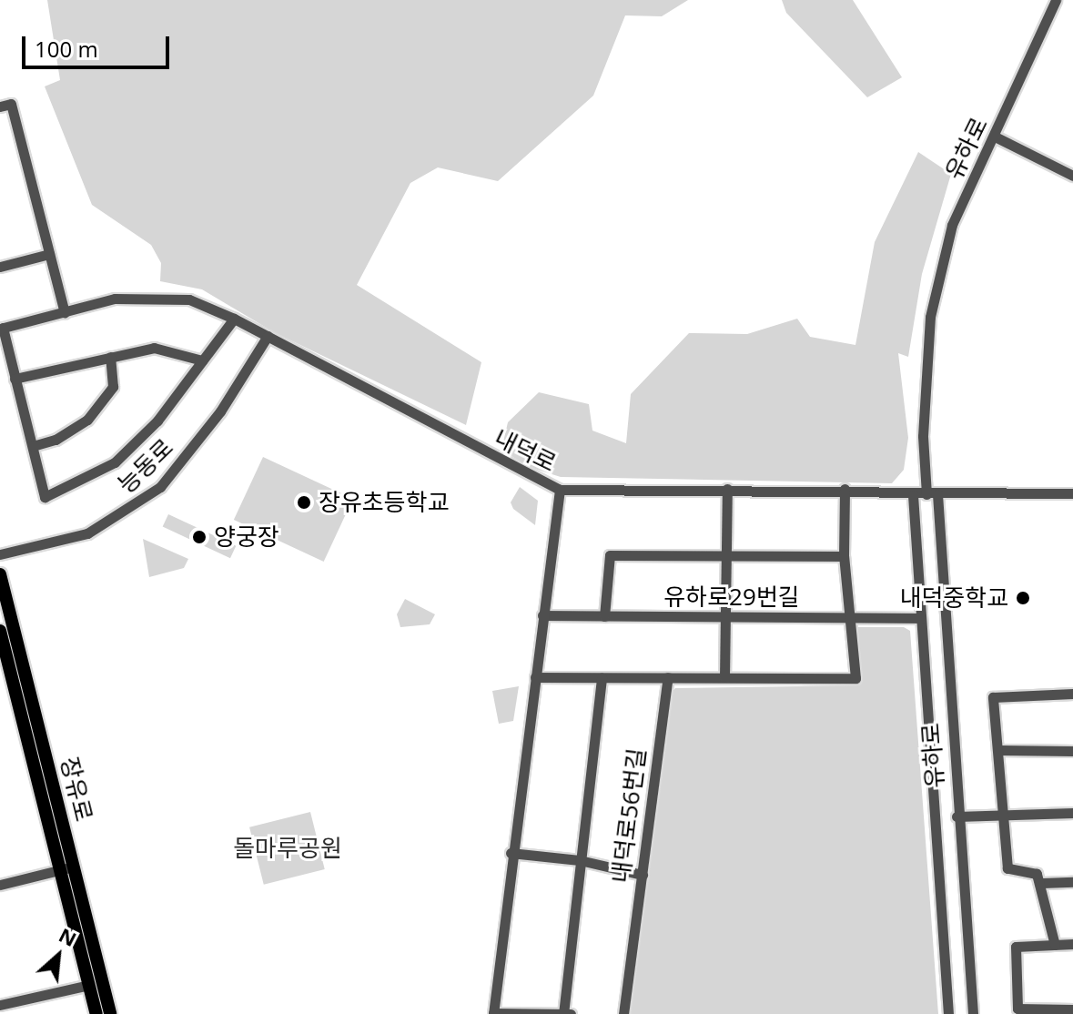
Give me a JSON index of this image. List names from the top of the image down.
{
  "streets": {
    "main road": ["장유로"],
    "street": [
      "유하로",
      "내덕로",
      "능동로",
      "유하로29번길",
      "내덕로56번길"
    ]
  },
  "crossings": [
    ["유하로", "내덕로"],
    ["유하로", "유하로29번길"],
    ["내덕로", "능동로"]
  ],
  "parks": ["돌마루공원"],
  "places": ["장유초등학교", "양궁장", "내덕중학교"],
  "scale_bar": "100 m",
  "north": "top right"
}
